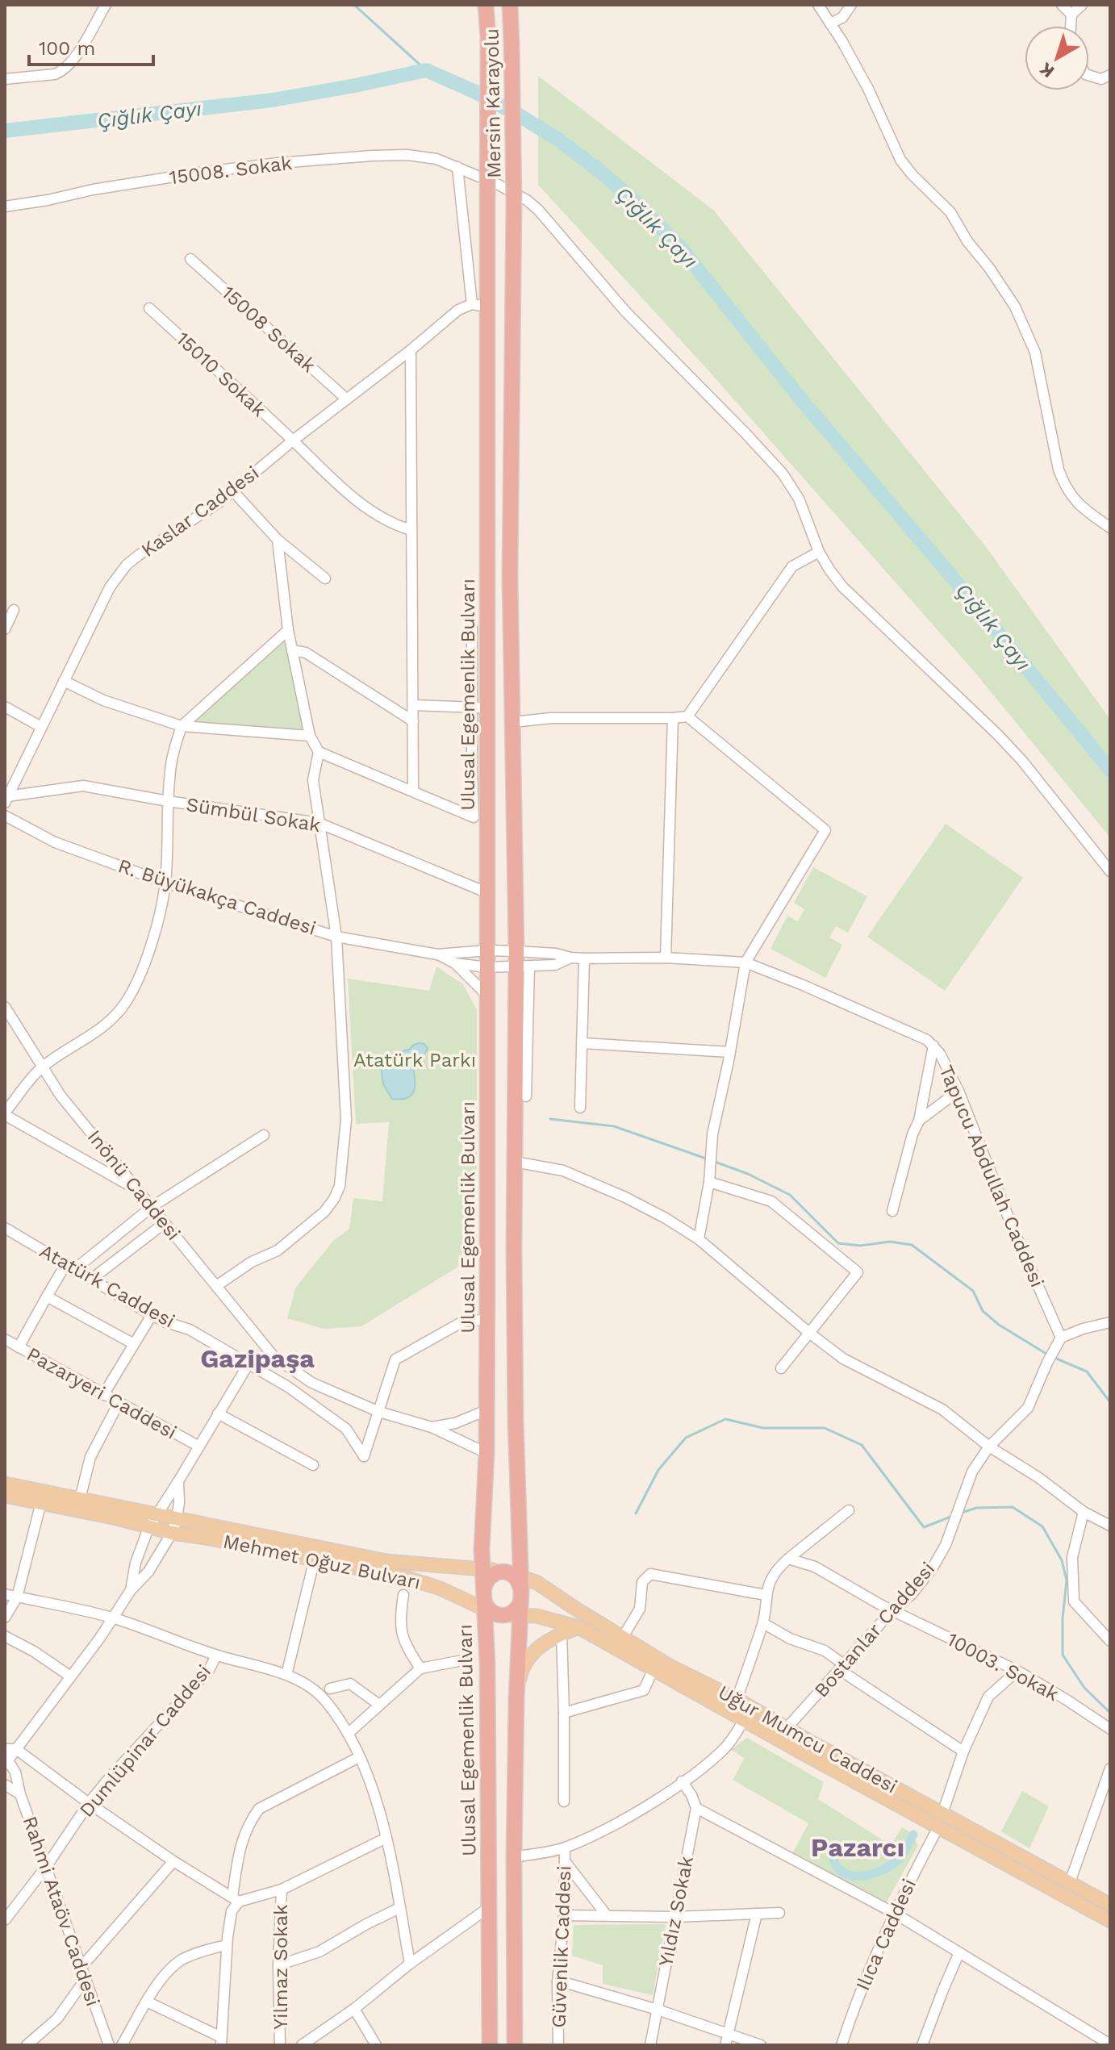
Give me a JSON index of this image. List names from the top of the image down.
{
  "streets": {
    "highway": ["Mersin Karayolu", "Ulusal Egemenlik Bulvarı"],
    "main road": ["Mehmet Oğuz Bulvarı", "Uğur Mumcu Caddesi"],
    "street": [
      "15008. Sokak",
      "15008 Sokak",
      "15010 Sokak",
      "Kaslar Caddesi",
      "Sümbül Sokak",
      "R. Büyükakça Caddesi",
      "Tapucu Abdullah Caddesi",
      "Inönü Caddesi",
      "Atatürk Caddesi",
      "Pazaryeri Caddesi",
      "Bostanlar Caddesi",
      "10003. Sokak",
      "Dumlüpinar Caddesi",
      "Rahmi Ataöv Caddesi",
      "Yıldız Sokak",
      "Ilıca Caddesi",
      "Güvenlik Caddesi",
      "Yilmaz Sokak"
    ]
  },
  "crossings": [
    ["Mersin Karayolu", "Ulusal Egemenlik Bulvarı"],
    ["15008 Sokak", "Kaslar Caddesi"],
    ["15010 Sokak", "Kaslar Caddesi"],
    ["Kaslar Caddesi", "Sümbül Sokak"],
    ["Ulusal Egemenlik Bulvarı", "Sümbül Sokak"],
    ["Ulusal Egemenlik Bulvarı", "R. Büyükakça Caddesi"],
    ["Ulusal Egemenlik Bulvarı", "Inönü Caddesi"],
    ["Ulusal Egemenlik Bulvarı", "Mehmet Oğuz Bulvarı"],
    ["R. Büyükakça Caddesi", "Tapucu Abdullah Caddesi"],
    ["Tapucu Abdullah Caddesi", "Bostanlar Caddesi"],
    ["Inönü Caddesi", "Atatürk Caddesi"],
    ["Mehmet Oğuz Bulvarı", "Uğur Mumcu Caddesi"],
    ["Bostanlar Caddesi", "10003. Sokak"],
    ["Bostanlar Caddesi", "Uğur Mumcu Caddesi"],
    ["10003. Sokak", "Ilıca Caddesi"],
    ["Uğur Mumcu Caddesi", "Ilıca Caddesi"],
    ["Dumlüpinar Caddesi", "Rahmi Ataöv Caddesi"]
  ],
  "districts": ["Gazipaşa", "Pazarcı"],
  "water": ["Çığlık Çayı"],
  "parks": ["Atatürk Parkı"],
  "scale_bar": "100 m",
  "north": "bottom left"
}
